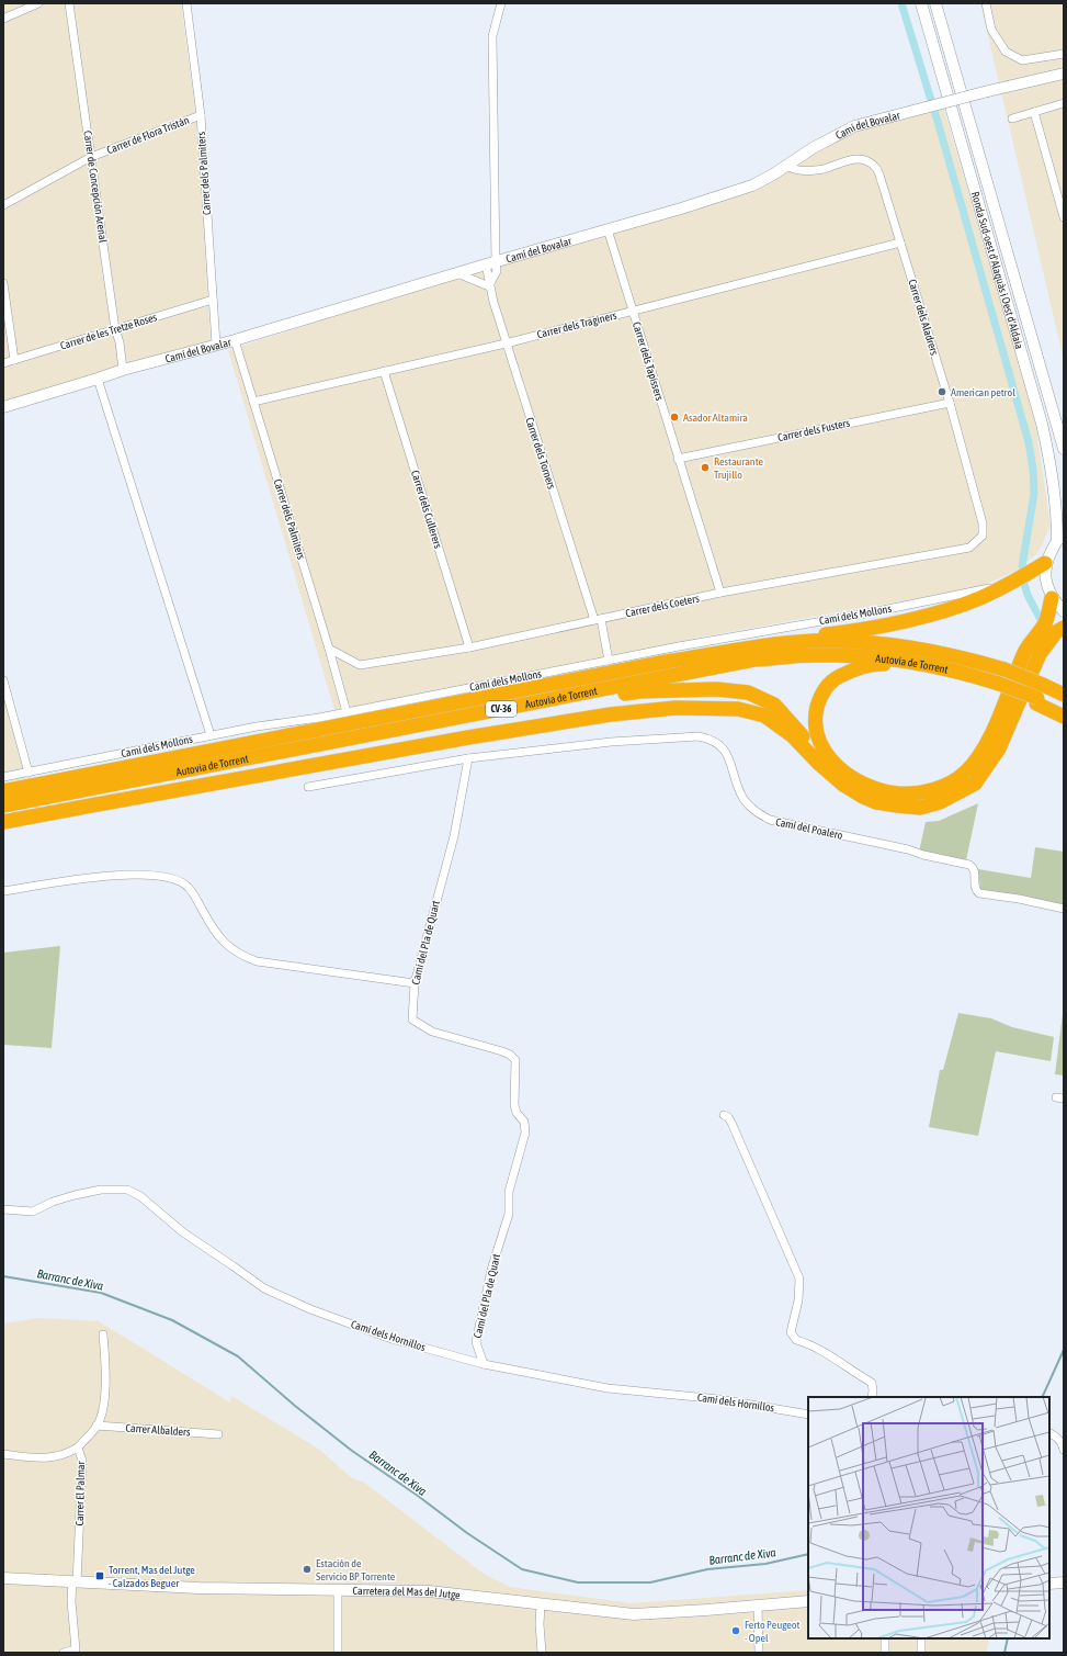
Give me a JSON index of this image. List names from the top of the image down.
{
  "streets": {
    "highway": ["Autovia de Torrent", "CV-36"],
    "street": [
      "Camí del Bovalar",
      "Carrer de Flora Tristán",
      "Carrer dels Palmiters",
      "Carrer de Concepción Arenal",
      "Ronda Sud-oest d'Alaquàs i Oest d'Aldaia",
      "Carrer dels Aladrers",
      "Carrer dels Traginers",
      "Carrer de les Tretze Roses",
      "Carrer dels Tapissers",
      "Carrer dels Fusters",
      "Carrer dels Torners",
      "Carrer dels Cullerers",
      "Carrer dels Coeters",
      "Camí dels Mollons",
      "Camí del Poalero",
      "Camí del Pla de Quart",
      "Camí dels Hornillos",
      "Carrer Albalders",
      "Carrer El Palmar",
      "Carretera del Mas del Jutge"
    ]
  },
  "crossings": [
    ["Camí del Bovalar", "Carrer dels Palmiters"],
    ["Camí del Bovalar", "Carrer de Concepción Arenal"],
    ["Camí del Bovalar", "Carrer dels Aladrers"],
    ["Camí del Bovalar", "Carrer dels Tapissers"],
    ["Carrer de Flora Tristán", "Carrer dels Palmiters"],
    ["Carrer de Flora Tristán", "Carrer de Concepción Arenal"],
    ["Carrer dels Palmiters", "Carrer dels Traginers"],
    ["Carrer dels Palmiters", "Carrer de les Tretze Roses"],
    ["Carrer dels Palmiters", "Carrer dels Coeters"],
    ["Carrer dels Palmiters", "Camí dels Mollons"],
    ["Carrer de Concepción Arenal", "Carrer de les Tretze Roses"],
    ["Carrer dels Aladrers", "Carrer dels Traginers"],
    ["Carrer dels Aladrers", "Carrer dels Fusters"],
    ["Carrer dels Aladrers", "Carrer dels Coeters"],
    ["Carrer dels Traginers", "Carrer dels Tapissers"],
    ["Carrer dels Traginers", "Carrer dels Torners"],
    ["Carrer dels Traginers", "Carrer dels Cullerers"],
    ["Carrer dels Tapissers", "Carrer dels Fusters"],
    ["Carrer dels Tapissers", "Carrer dels Coeters"],
    ["Carrer dels Torners", "Carrer dels Coeters"],
    ["Carrer dels Torners", "Camí dels Mollons"],
    ["Carrer dels Cullerers", "Carrer dels Coeters"],
    ["Camí del Poalero", "Camí del Pla de Quart"],
    ["Camí del Pla de Quart", "Camí dels Hornillos"],
    ["Carrer Albalders", "Carrer El Palmar"],
    ["Carrer El Palmar", "Carretera del Mas del Jutge"]
  ],
  "water": ["Barranc de Xiva"],
  "places": {
    "other": [
      "American petrol",
      "Asador Altamira",
      "Restaurante Trujillo",
      "Estación de Servicio BP Torrente",
      "Ferto Peugeot - Opel"
    ],
    "transit": ["Torrent, Mas del Jutge - Calzados Beguer"]
  }
}
